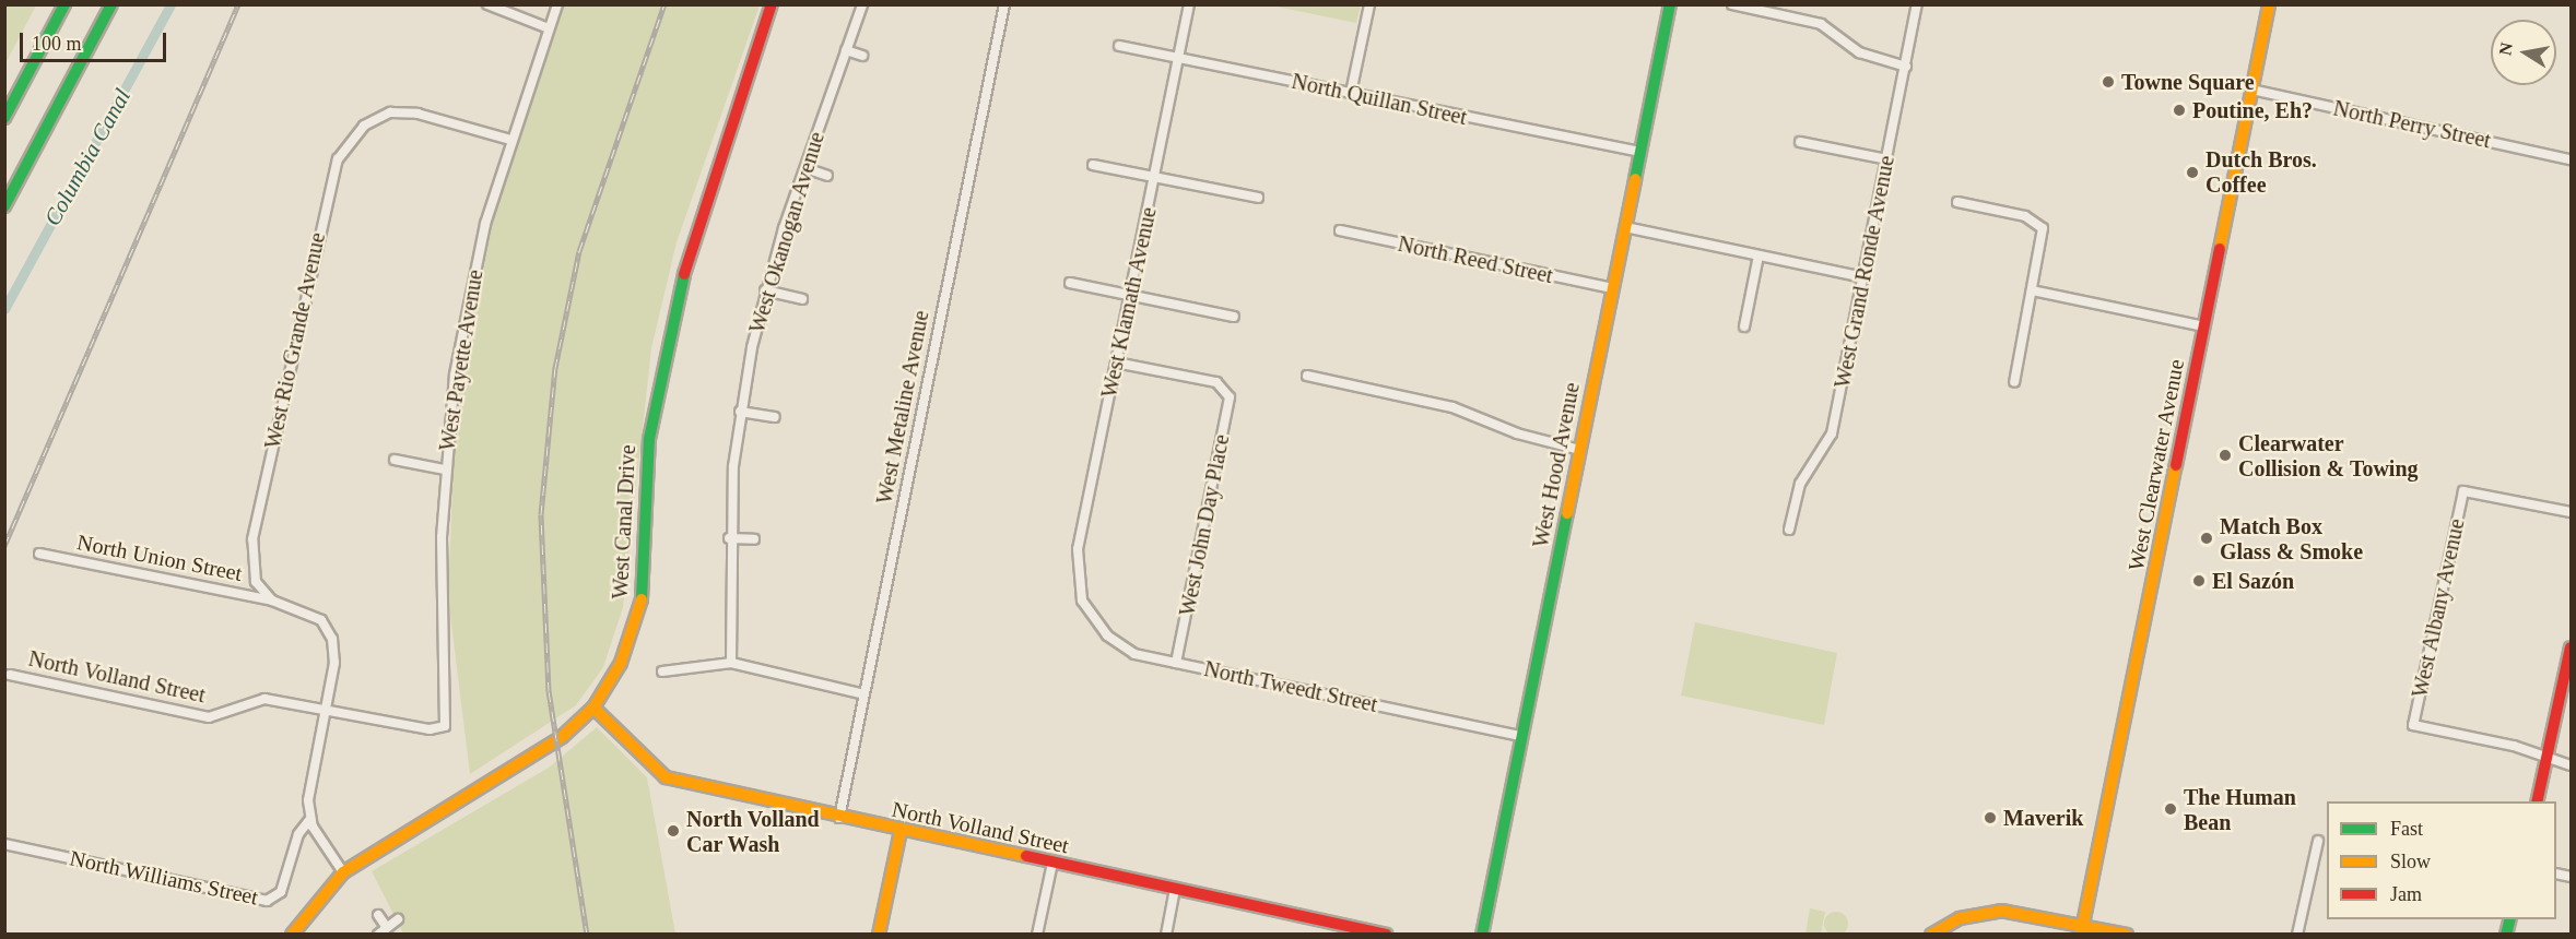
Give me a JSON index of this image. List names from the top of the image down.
{
  "streets": {
    "main road": [
      "West Hood Avenue",
      "West Clearwater Avenue",
      "West Canal Drive",
      "North Volland Street"
    ],
    "street": [
      "North Quillan Street",
      "North Perry Street",
      "West Okanogan Avenue",
      "North Reed Street",
      "West Grand Ronde Avenue",
      "West Klamath Avenue",
      "West Rio Grande Avenue",
      "West Payette Avenue",
      "West Metaline Avenue",
      "West John Day Place",
      "North Union Street",
      "West Albany Avenue",
      "North Tweedt Street",
      "North Williams Street"
    ]
  },
  "crossings": [
    ["North Quillan Street", "West Klamath Avenue"],
    ["North Quillan Street", "West Hood Avenue"],
    ["North Perry Street", "West Clearwater Avenue"],
    ["North Reed Street", "West Hood Avenue"],
    ["West Klamath Avenue", "West John Day Place"],
    ["West Klamath Avenue", "North Tweedt Street"],
    ["West Rio Grande Avenue", "West Payette Avenue"],
    ["West Rio Grande Avenue", "North Union Street"],
    ["West Payette Avenue", "North Volland Street"],
    ["West Metaline Avenue", "North Volland Street"],
    ["West Hood Avenue", "North Tweedt Street"],
    ["West Canal Drive", "North Volland Street"],
    ["West John Day Place", "North Tweedt Street"],
    ["North Union Street", "North Volland Street"],
    ["North Union Street", "North Williams Street"]
  ],
  "water": ["Columbia Canal"],
  "places": [
    "Towne Square",
    "Poutine, Eh?",
    "Dutch Bros. Coffee",
    "Clearwater Collision & Towing",
    "Match Box Glass & Smoke",
    "El Sazón",
    "The Human Bean",
    "Maverik",
    "North Volland Car Wash"
  ],
  "legend": ["Fast", "Slow", "Jam"],
  "scale_bar": "100 m",
  "north": "left"
}
